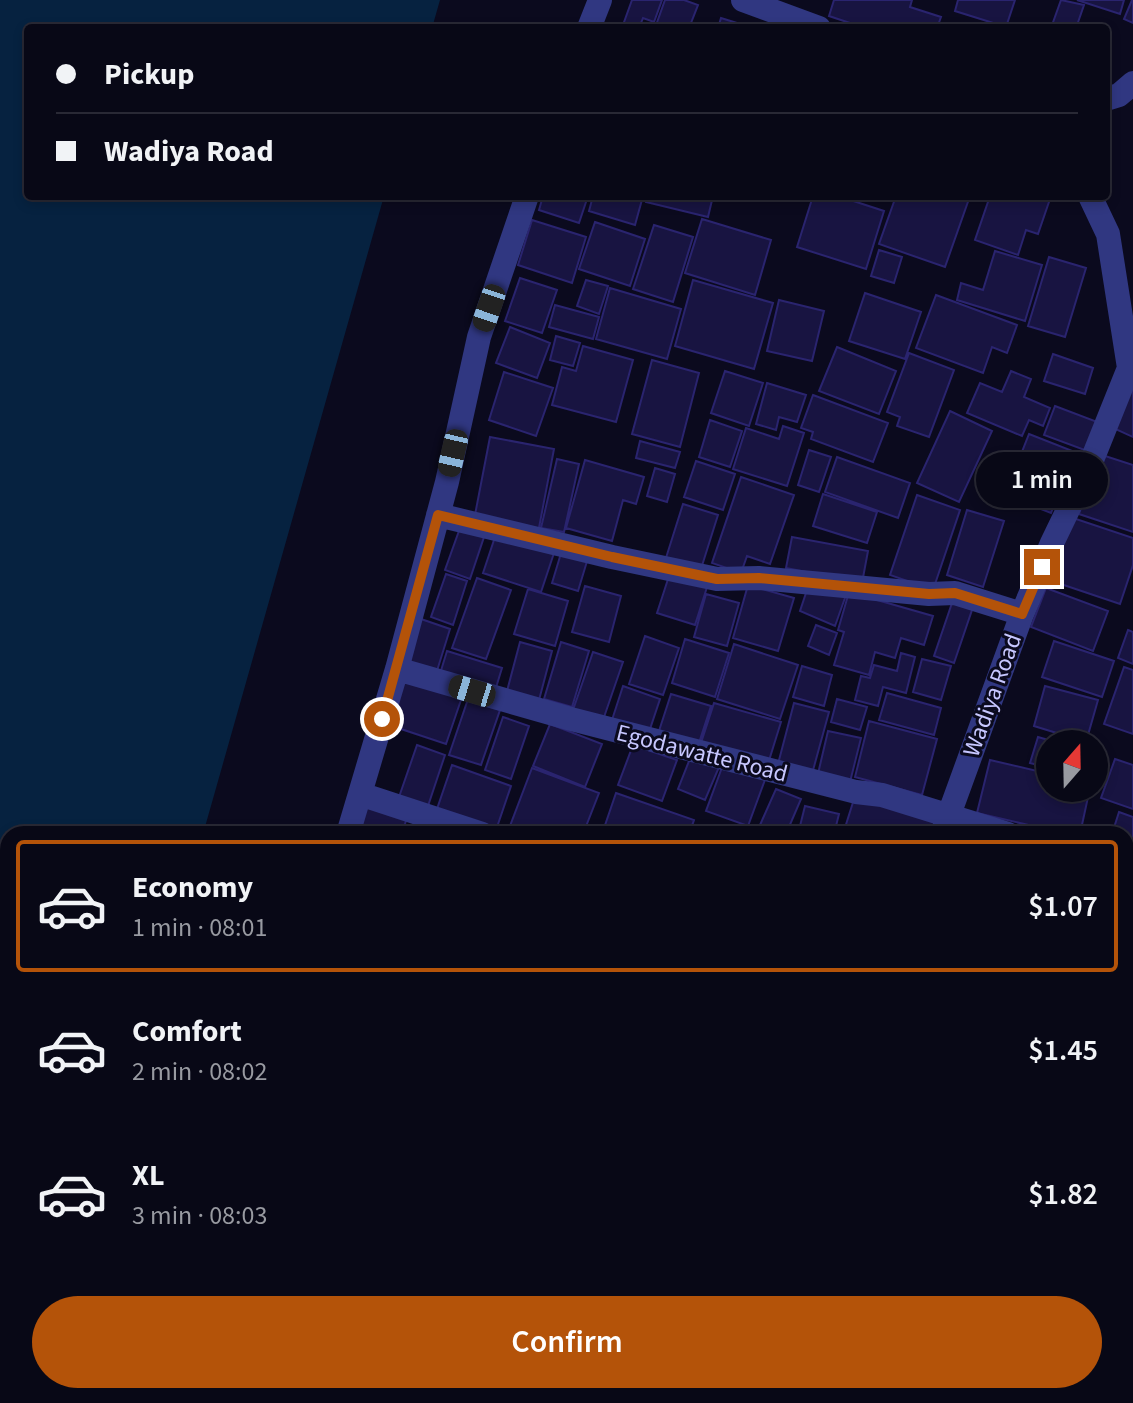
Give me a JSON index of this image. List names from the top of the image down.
{
  "streets": {
    "street": ["Wadiya Road", "Egodawatte Road"]
  },
  "crossings": [
    ["Wadiya Road", "Egodawatte Road"]
  ],
  "north": "top",
  "page": {
    "banner": ["Pickup", "Wadiya Road"],
    "bubble": "1 min",
    "list": [
      {
        "name": "Economy",
        "note": "1 min · 08:01",
        "value": "$1.07"
      },
      {
        "name": "Comfort",
        "note": "2 min · 08:02",
        "value": "$1.45"
      },
      {
        "name": "XL",
        "note": "3 min · 08:03",
        "value": "$1.82"
      }
    ],
    "buttons": "Confirm"
  }
}
